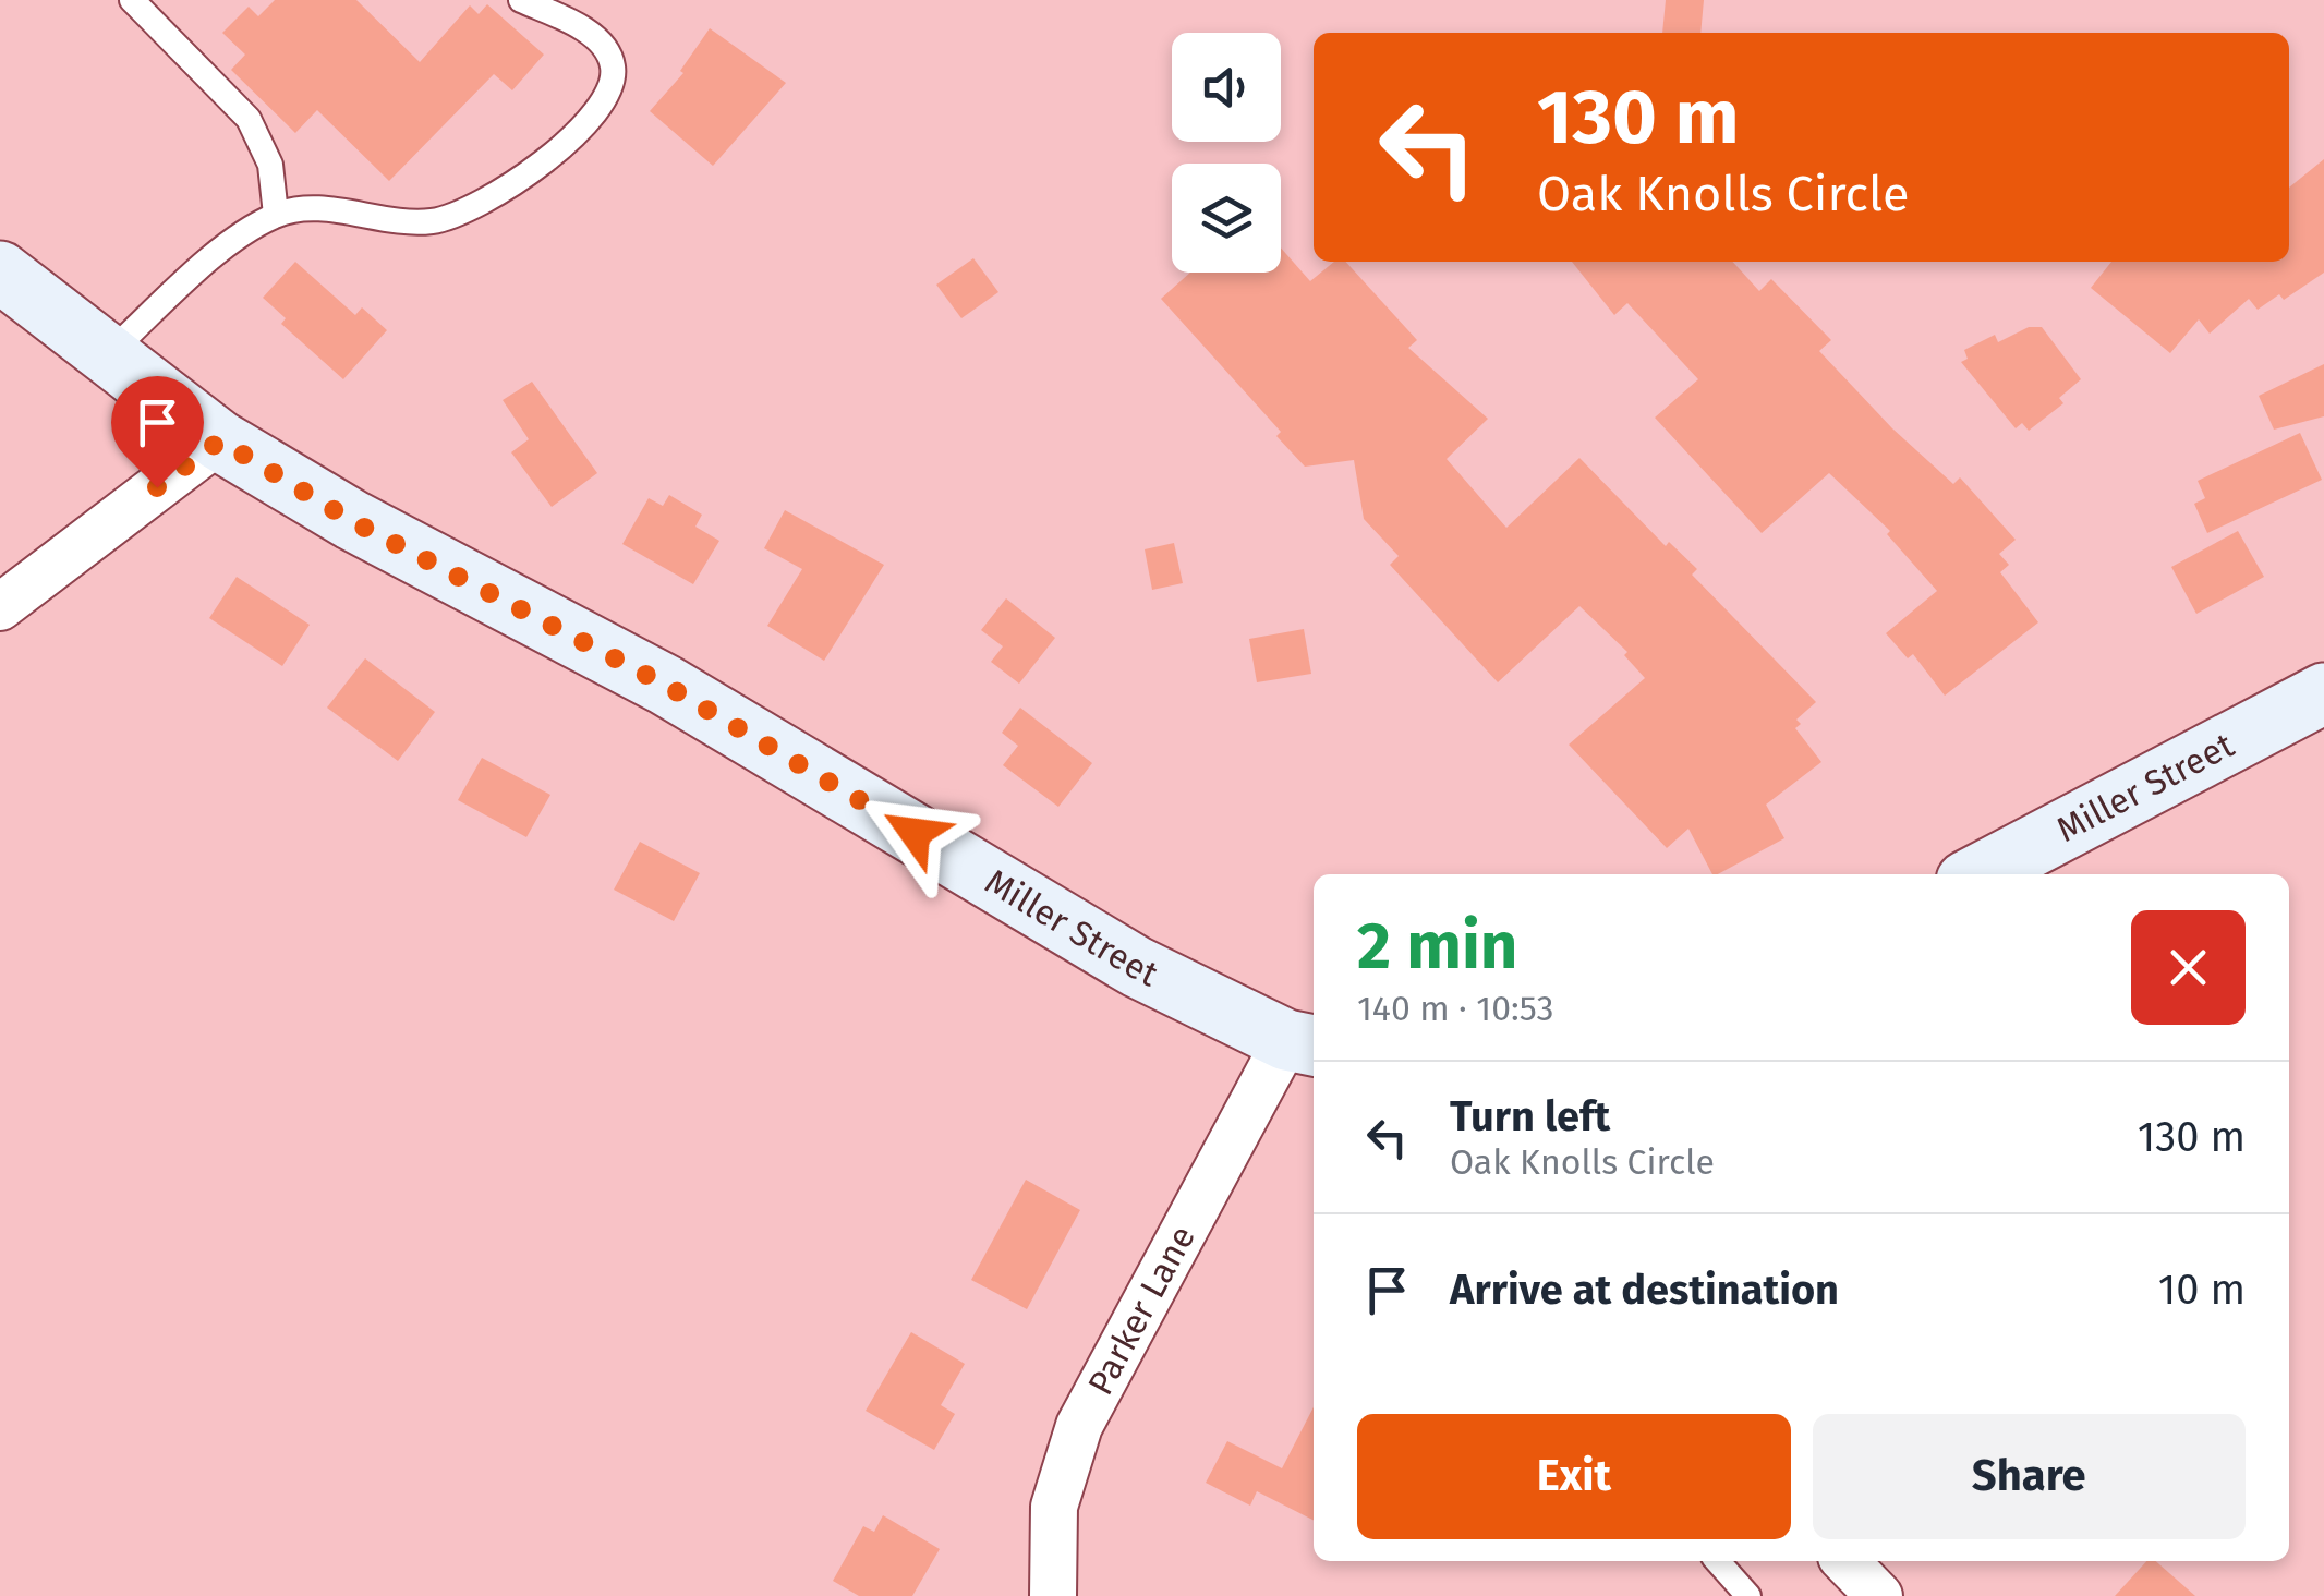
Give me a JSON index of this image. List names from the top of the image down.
{
  "streets": {
    "street": ["Miller Street", "Parker Lane"]
  },
  "crossings": [
    ["Miller Street", "Parker Lane"]
  ],
  "page": {
    "turn": ["130 m", "Oak Knolls Circle"],
    "heading": ["2 min", "140 m · 10:53"],
    "list": [
      {
        "name": "Turn left",
        "note": "Oak Knolls Circle",
        "value": "130 m"
      },
      {
        "name": "Arrive at destination",
        "value": "10 m"
      }
    ],
    "buttons": ["Exit", "Share"]
  }
}
